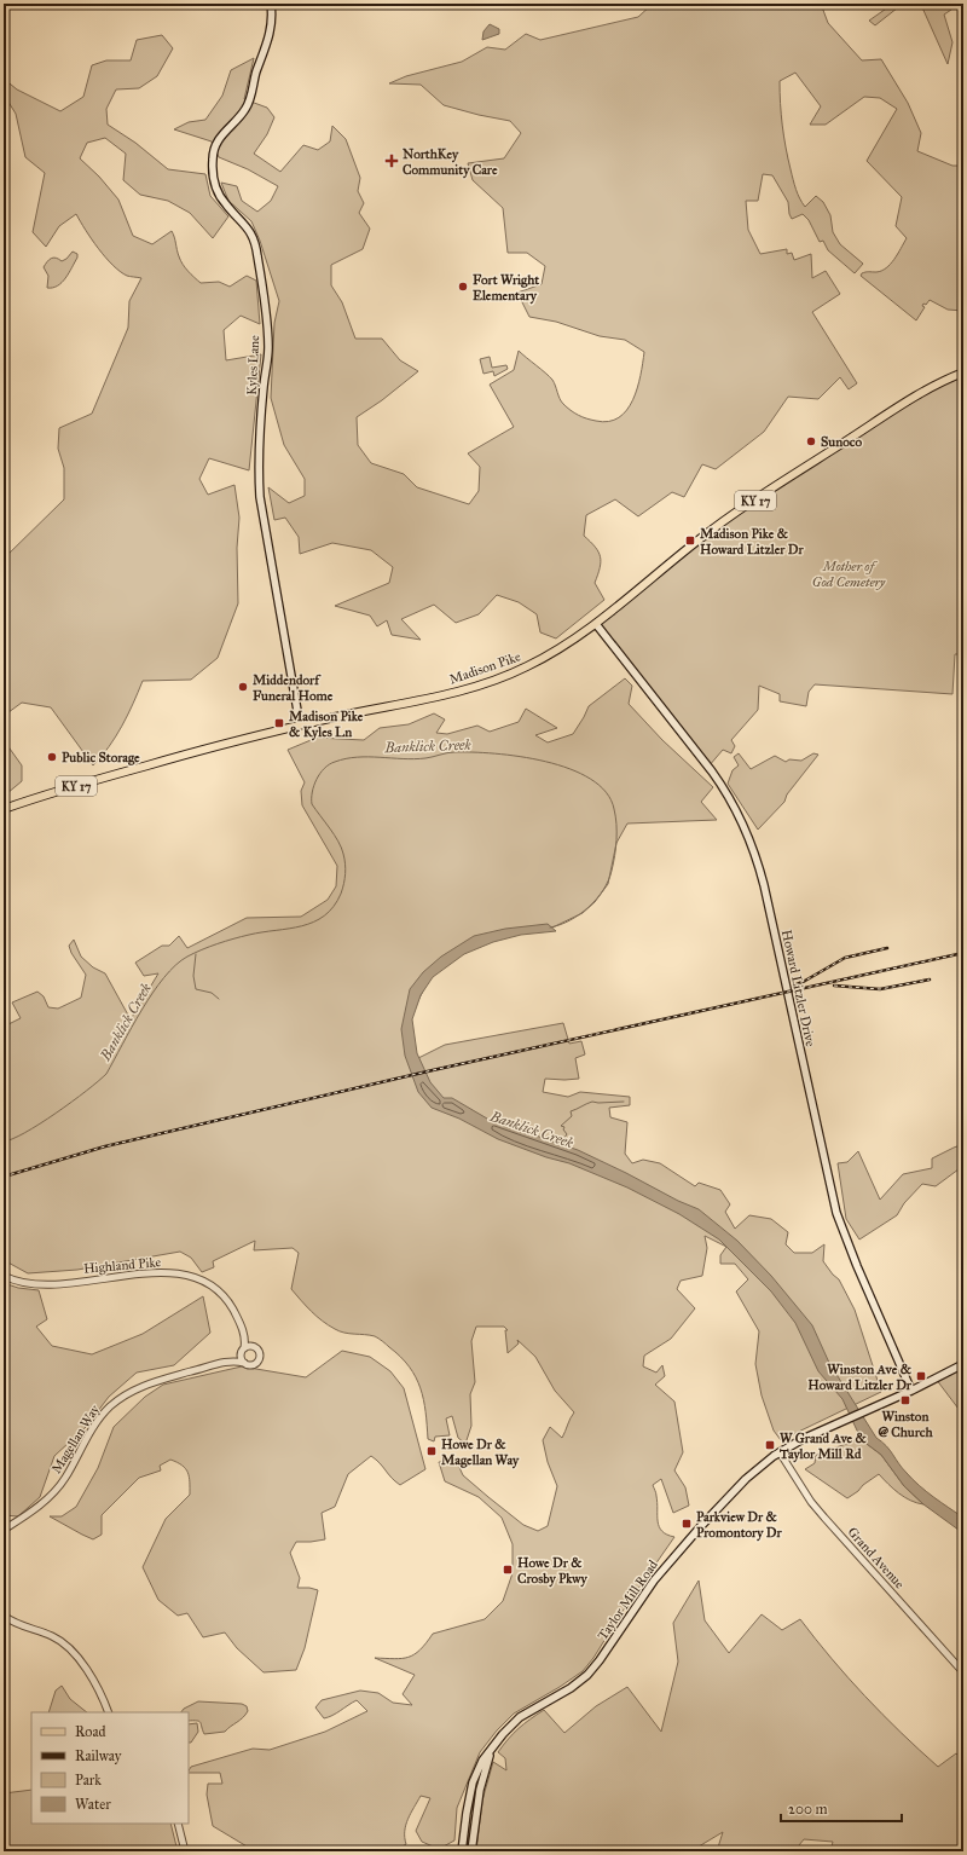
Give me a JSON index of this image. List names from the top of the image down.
{
  "streets": {
    "main road": [
      "Kyles Lane",
      "KY 17",
      "Madison Pike",
      "Howard Litzler Drive",
      "Taylor Mill Road"
    ],
    "street": ["Highland Pike", "Magellan Way", "Grand Avenue"]
  },
  "crossings": [
    ["Kyles Lane", "Madison Pike"],
    ["Madison Pike", "Howard Litzler Drive"],
    ["Howard Litzler Drive", "Taylor Mill Road"],
    ["Highland Pike", "Magellan Way"],
    ["Grand Avenue", "Taylor Mill Road"]
  ],
  "water": ["Banklick Creek"],
  "parks": ["Mother of God Cemetery"],
  "places": {
    "health": ["NorthKey Community Care"],
    "other": [
      "Fort Wright Elementary",
      "Sunoco",
      "Middendorf Funeral Home",
      "Public Storage"
    ],
    "transit": [
      "Madison Pike & Howard Litzler Dr",
      "Madison Pike & Kyles Ln",
      "Winston Ave & Howard Litzler Dr",
      "Winston @ Church",
      "W Grand Ave & Taylor Mill Rd",
      "Howe Dr & Magellan Way",
      "Parkview Dr & Promontory Dr",
      "Howe Dr & Crosby Pkwy"
    ]
  },
  "legend": [
    "Road",
    "Railway",
    "Park",
    "Water"
  ],
  "scale_bar": "200 m"
}
